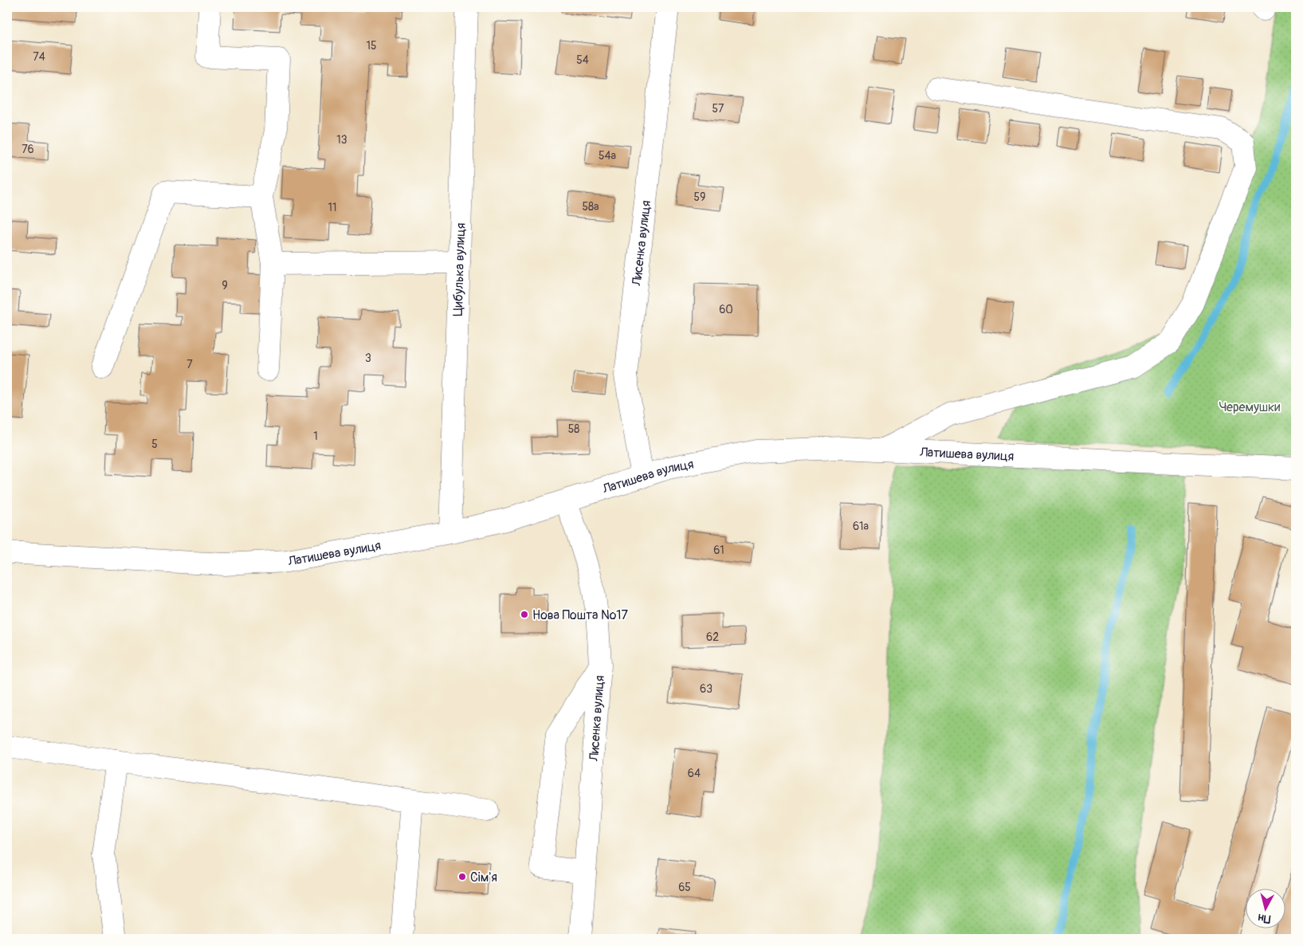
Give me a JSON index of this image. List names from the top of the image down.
{
  "streets": {
    "street": ["Лисенка вулиця", "Цибулька вулиця", "Латишева вулиця"]
  },
  "crossings": [
    ["Лисенка вулиця", "Латишева вулиця"],
    ["Цибулька вулиця", "Латишева вулиця"]
  ],
  "parks": ["Черемушки"],
  "places": ["Нова Пошта №17", "Сім'я"],
  "house_numbers": [
    "15",
    "74",
    "54",
    "57",
    "13",
    "76",
    "54а",
    "59",
    "58а",
    "11",
    "9",
    "60",
    "3",
    "7",
    "58",
    "1",
    "5",
    "61а",
    "61",
    "62",
    "63",
    "64",
    "65"
  ],
  "north": "bottom"
}
